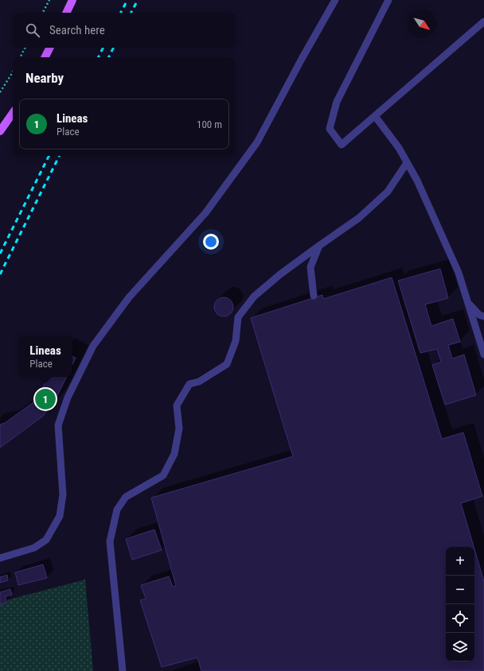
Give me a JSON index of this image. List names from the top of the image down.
{
  "north": "bottom right",
  "page": {
    "search": "Search here",
    "heading": "Nearby",
    "list": [
      {
        "mark": "1",
        "name": "Lineas",
        "note": "Place",
        "value": "100 m"
      }
    ],
    "popup": ["Lineas", "Place"],
    "pins": "1",
    "map_buttons": ["+", "−"]
  }
}
